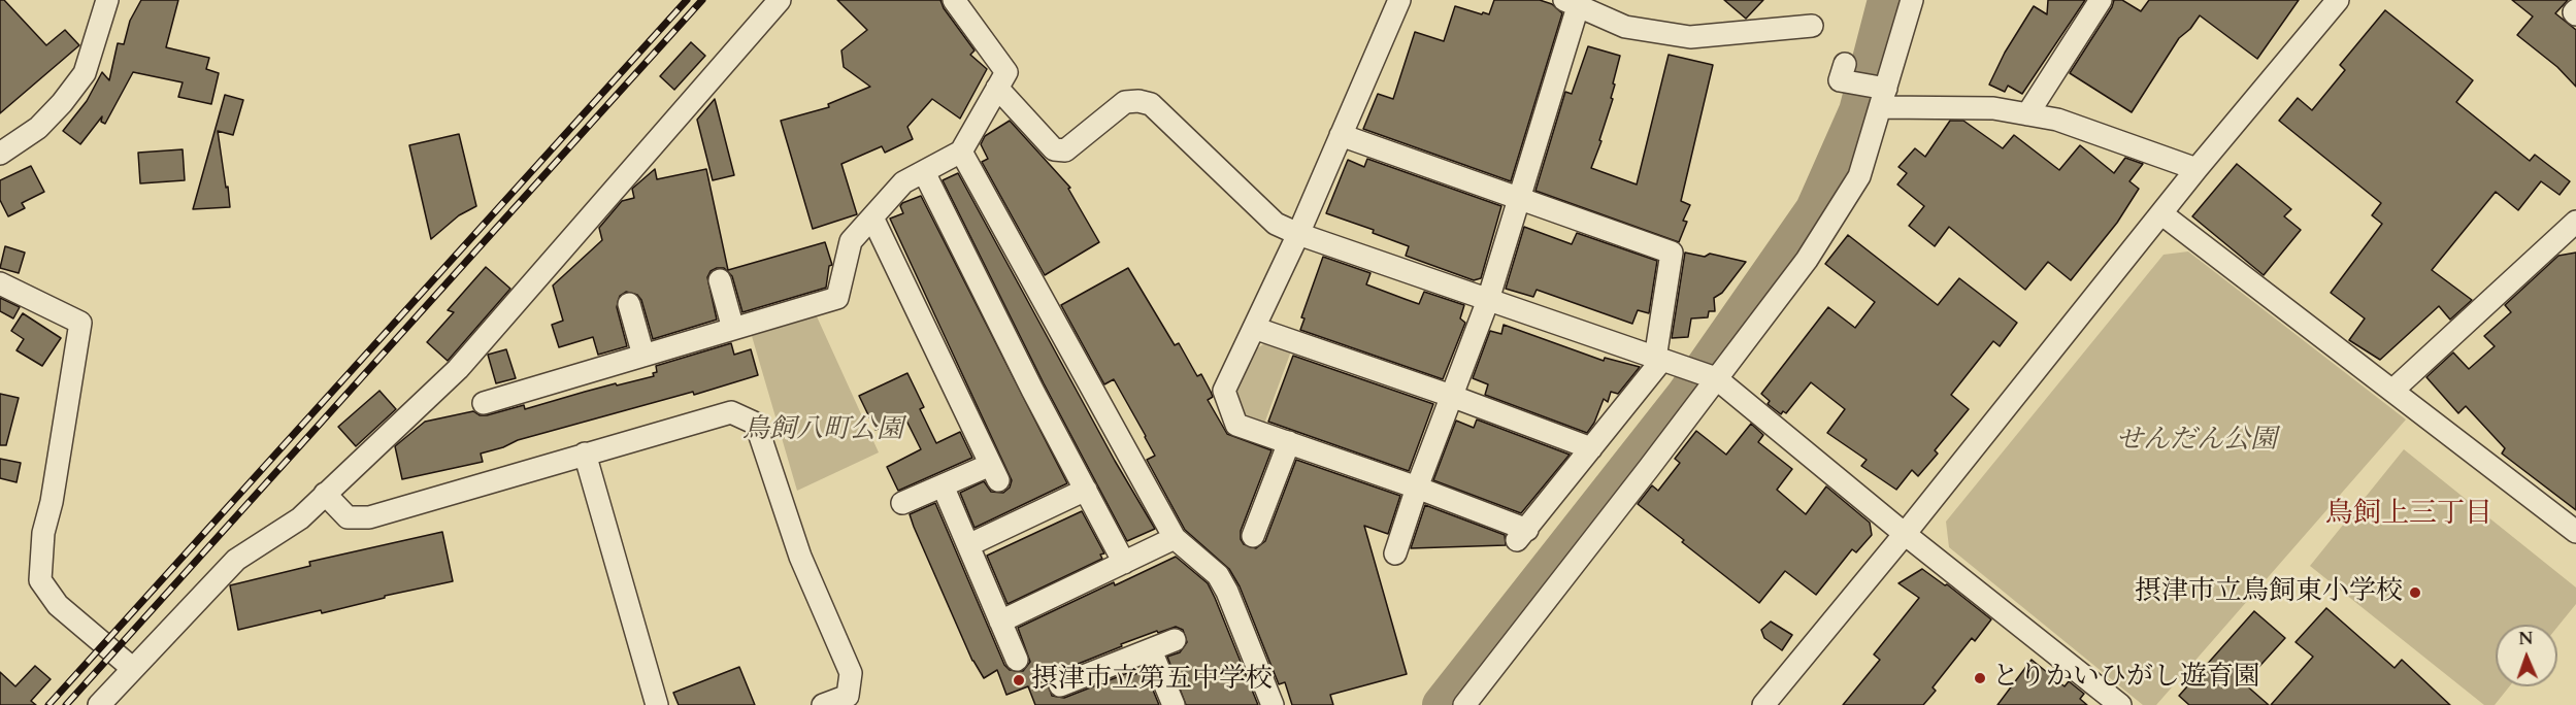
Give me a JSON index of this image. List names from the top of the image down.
{
  "districts": ["鳥飼上三丁目"],
  "parks": ["鳥飼八町公園", "せんだん公園"],
  "places": ["摂津市立鳥飼東小学校", "とりかいひがし遊育園", "摂津市立第五中学校"],
  "north": "top"
}
